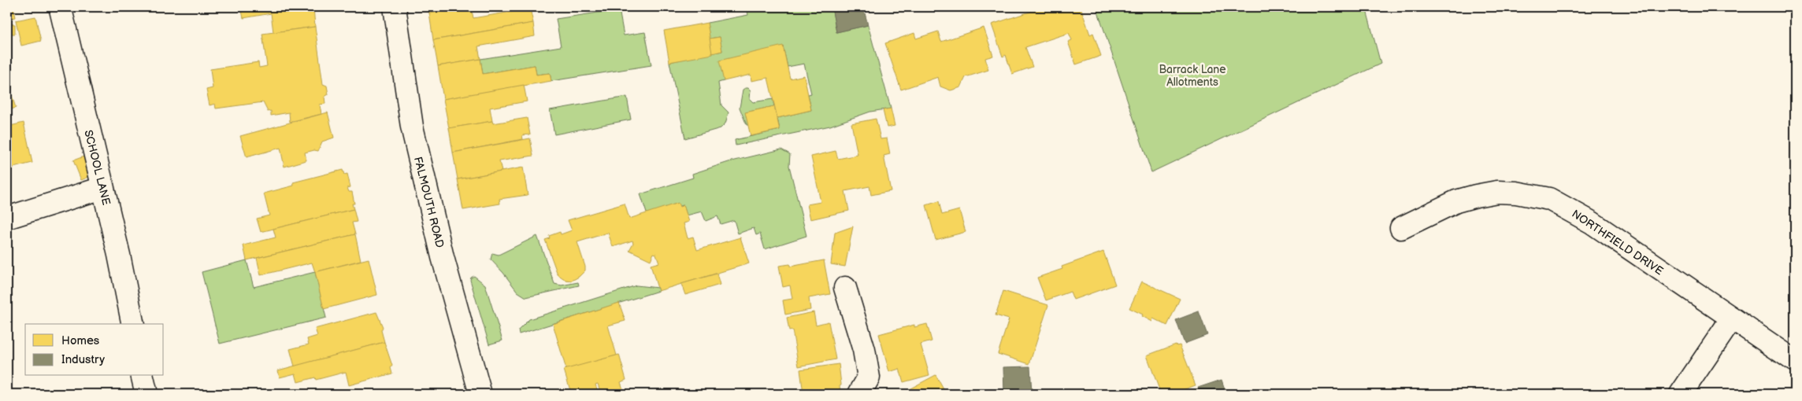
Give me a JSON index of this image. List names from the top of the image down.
{
  "streets": {
    "street": ["SCHOOL LANE", "FALMOUTH ROAD", "NORTHFIELD DRIVE"]
  },
  "parks": ["Barrack Lane Allotments"],
  "legend": ["Homes", "Industry"]
}
